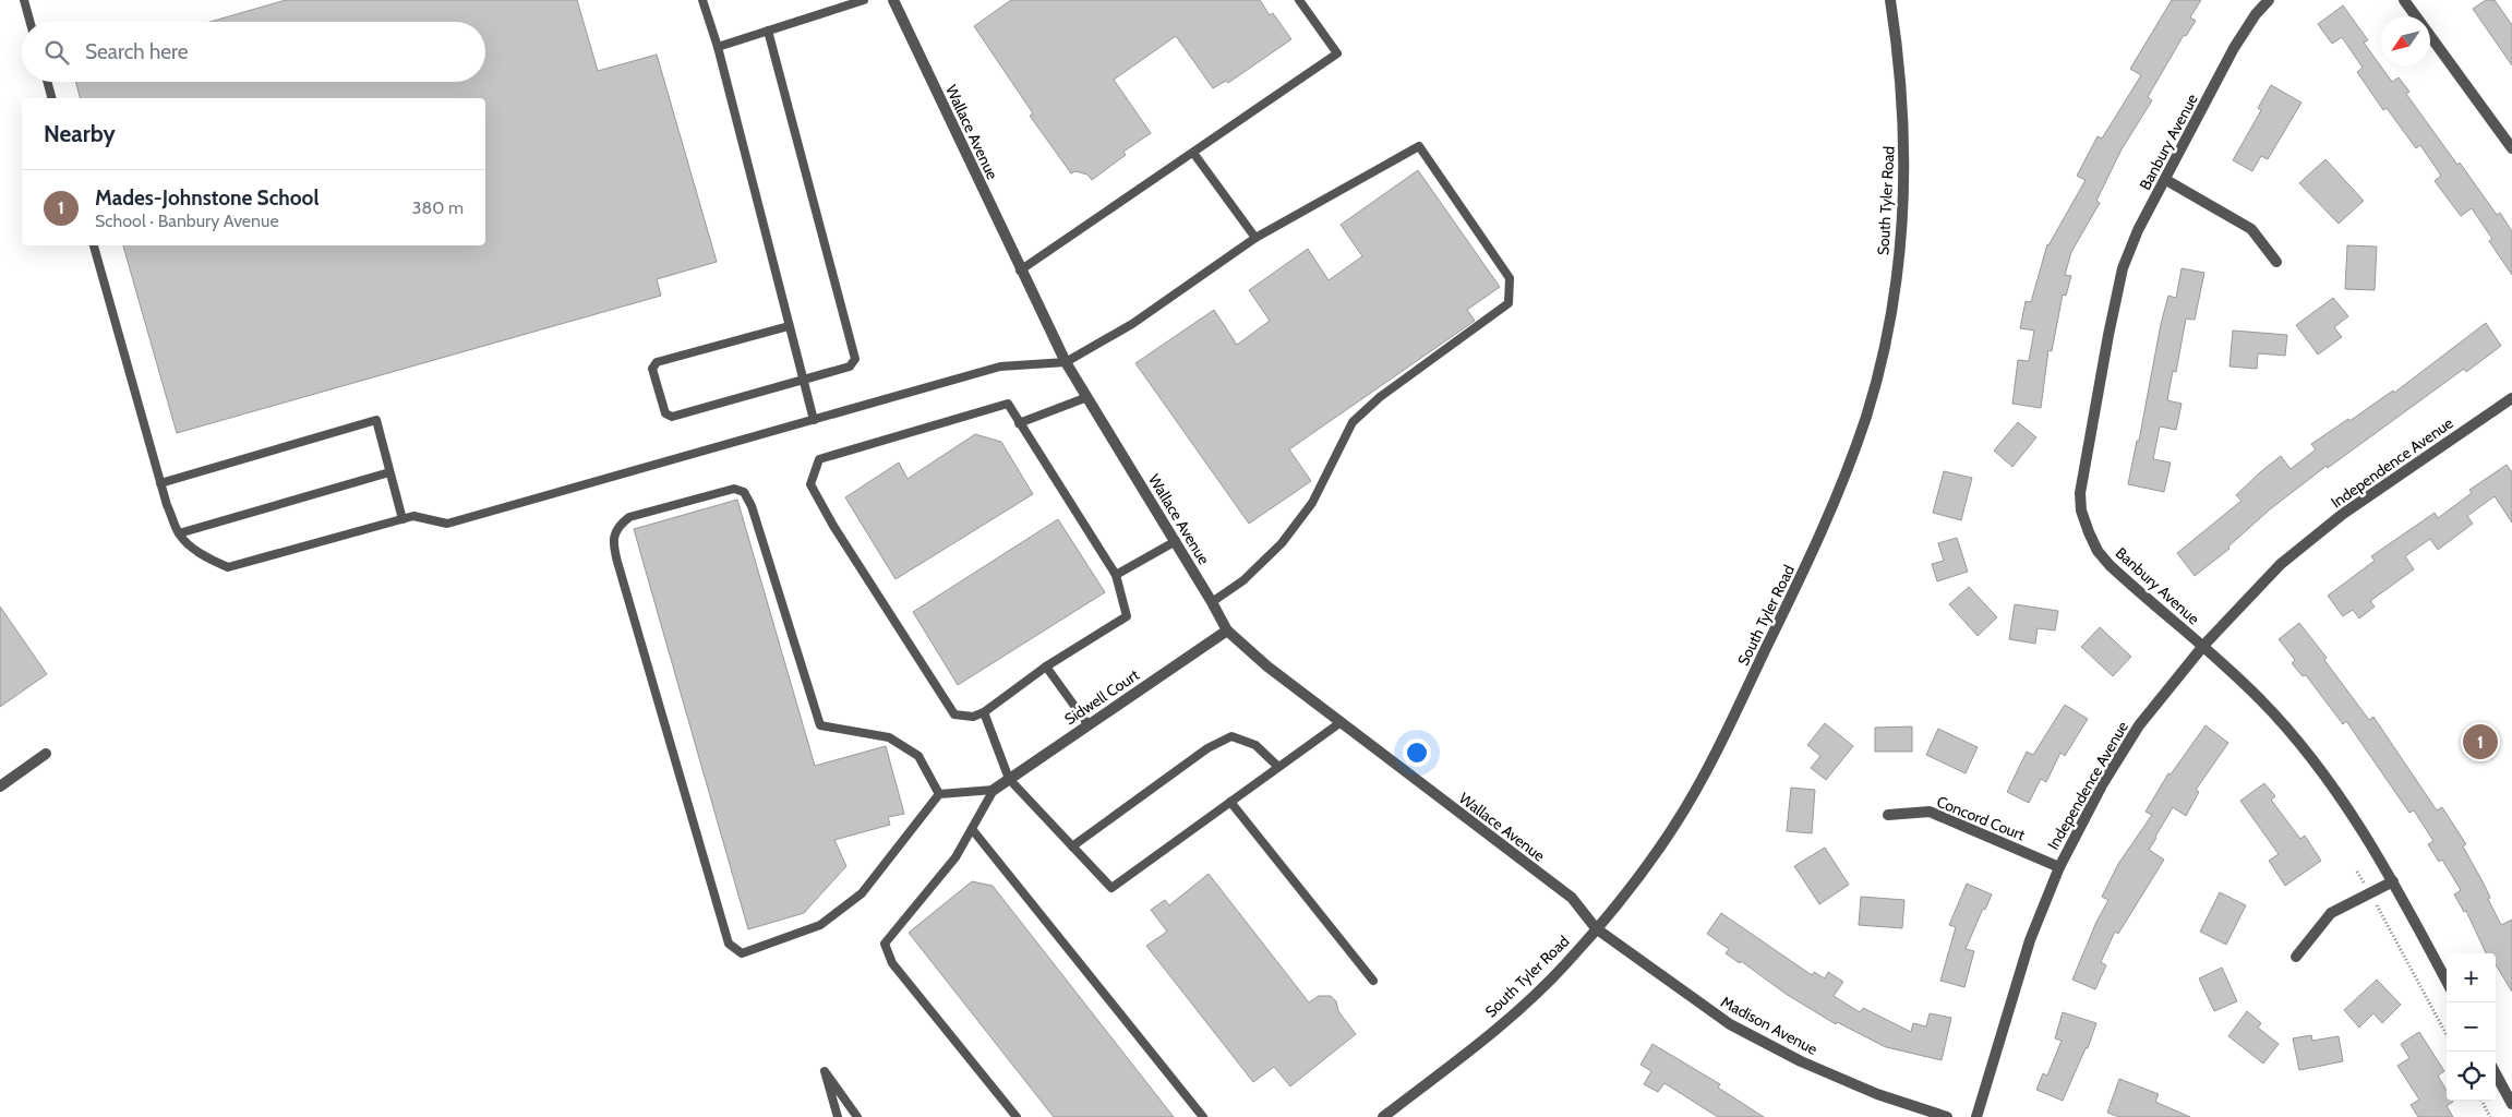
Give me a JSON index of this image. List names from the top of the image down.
{
  "streets": {
    "street": [
      "Wallace Avenue",
      "Banbury Avenue",
      "South Tyler Road",
      "Independence Avenue",
      "Sidwell Court",
      "Concord Court",
      "Madison Avenue"
    ]
  },
  "crossings": [
    ["Wallace Avenue", "South Tyler Road"],
    ["Wallace Avenue", "Sidwell Court"],
    ["Wallace Avenue", "Madison Avenue"],
    ["Banbury Avenue", "Independence Avenue"],
    ["South Tyler Road", "Madison Avenue"],
    ["Independence Avenue", "Concord Court"]
  ],
  "north": "bottom left",
  "page": {
    "search": "Search here",
    "heading": "Nearby",
    "list": [
      {
        "mark": "1",
        "name": "Mades-Johnstone School",
        "note": "School · Banbury Avenue",
        "value": "380 m"
      }
    ],
    "pins": "1",
    "map_buttons": ["+", "−"]
  }
}
